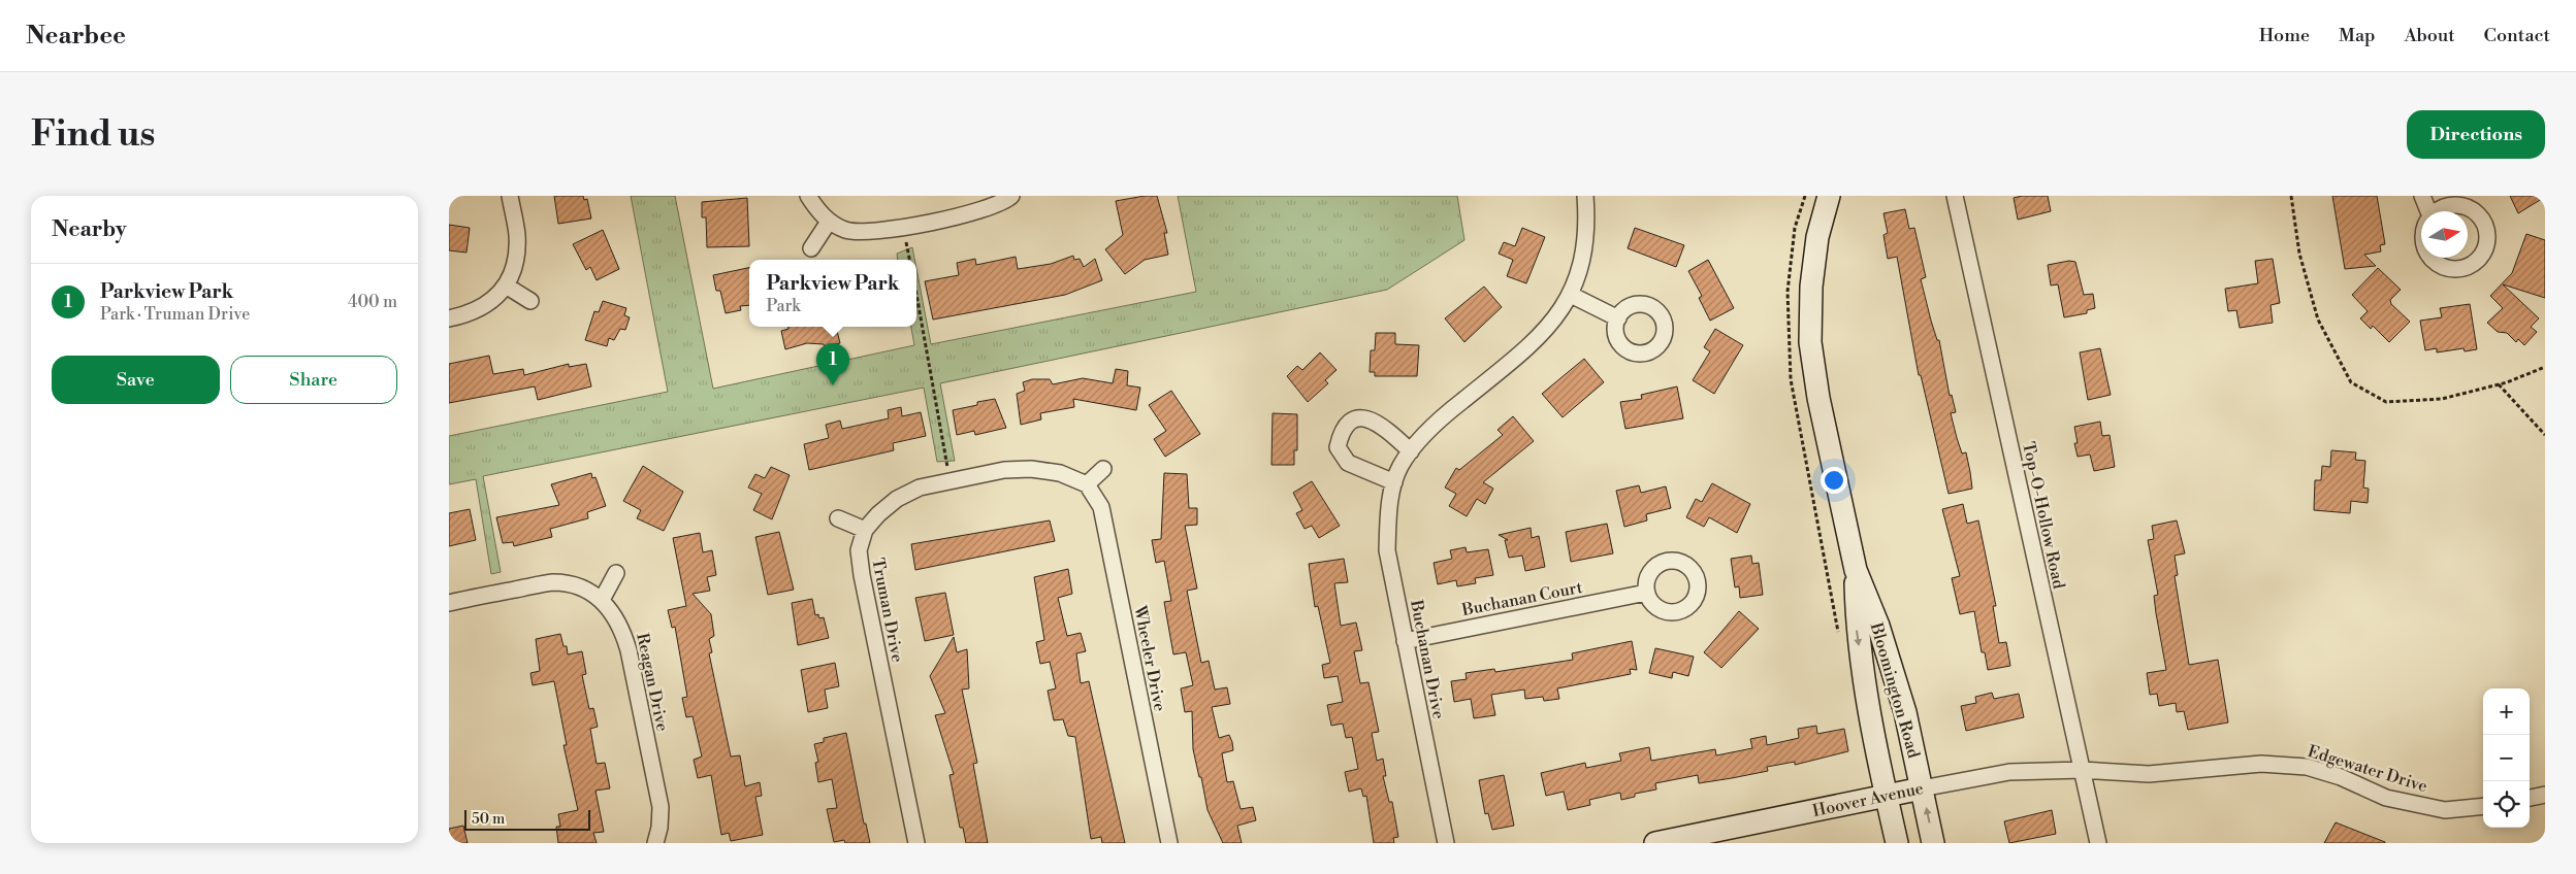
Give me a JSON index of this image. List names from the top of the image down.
{
  "streets": {
    "street": [
      "Top-O-Hollow Road",
      "Buchanan Court",
      "Truman Drive",
      "Wheeler Drive",
      "Buchanan Drive",
      "Reagan Drive",
      "Bloomington Road",
      "Edgewater Drive",
      "Hoover Avenue"
    ]
  },
  "crossings": [
    ["Top-O-Hollow Road", "Edgewater Drive"],
    ["Top-O-Hollow Road", "Hoover Avenue"],
    ["Buchanan Court", "Buchanan Drive"],
    ["Bloomington Road", "Hoover Avenue"],
    ["Edgewater Drive", "Hoover Avenue"]
  ],
  "scale_bar": "50 m",
  "north": "right",
  "page": {
    "header": "Nearbee",
    "nav": [
      "Home",
      "Map",
      "About",
      "Contact"
    ],
    "buttons": [
      "Directions",
      ["Save", "Share"]
    ],
    "title": "Find us",
    "heading": "Nearby",
    "popup": ["Parkview Park", "Park"],
    "list": [
      {
        "mark": "1",
        "name": "Parkview Park",
        "note": "Park · Truman Drive",
        "value": "400 m"
      }
    ],
    "pins": "1",
    "map_buttons": ["+", "−"],
    "scale": "50 m"
  }
}
